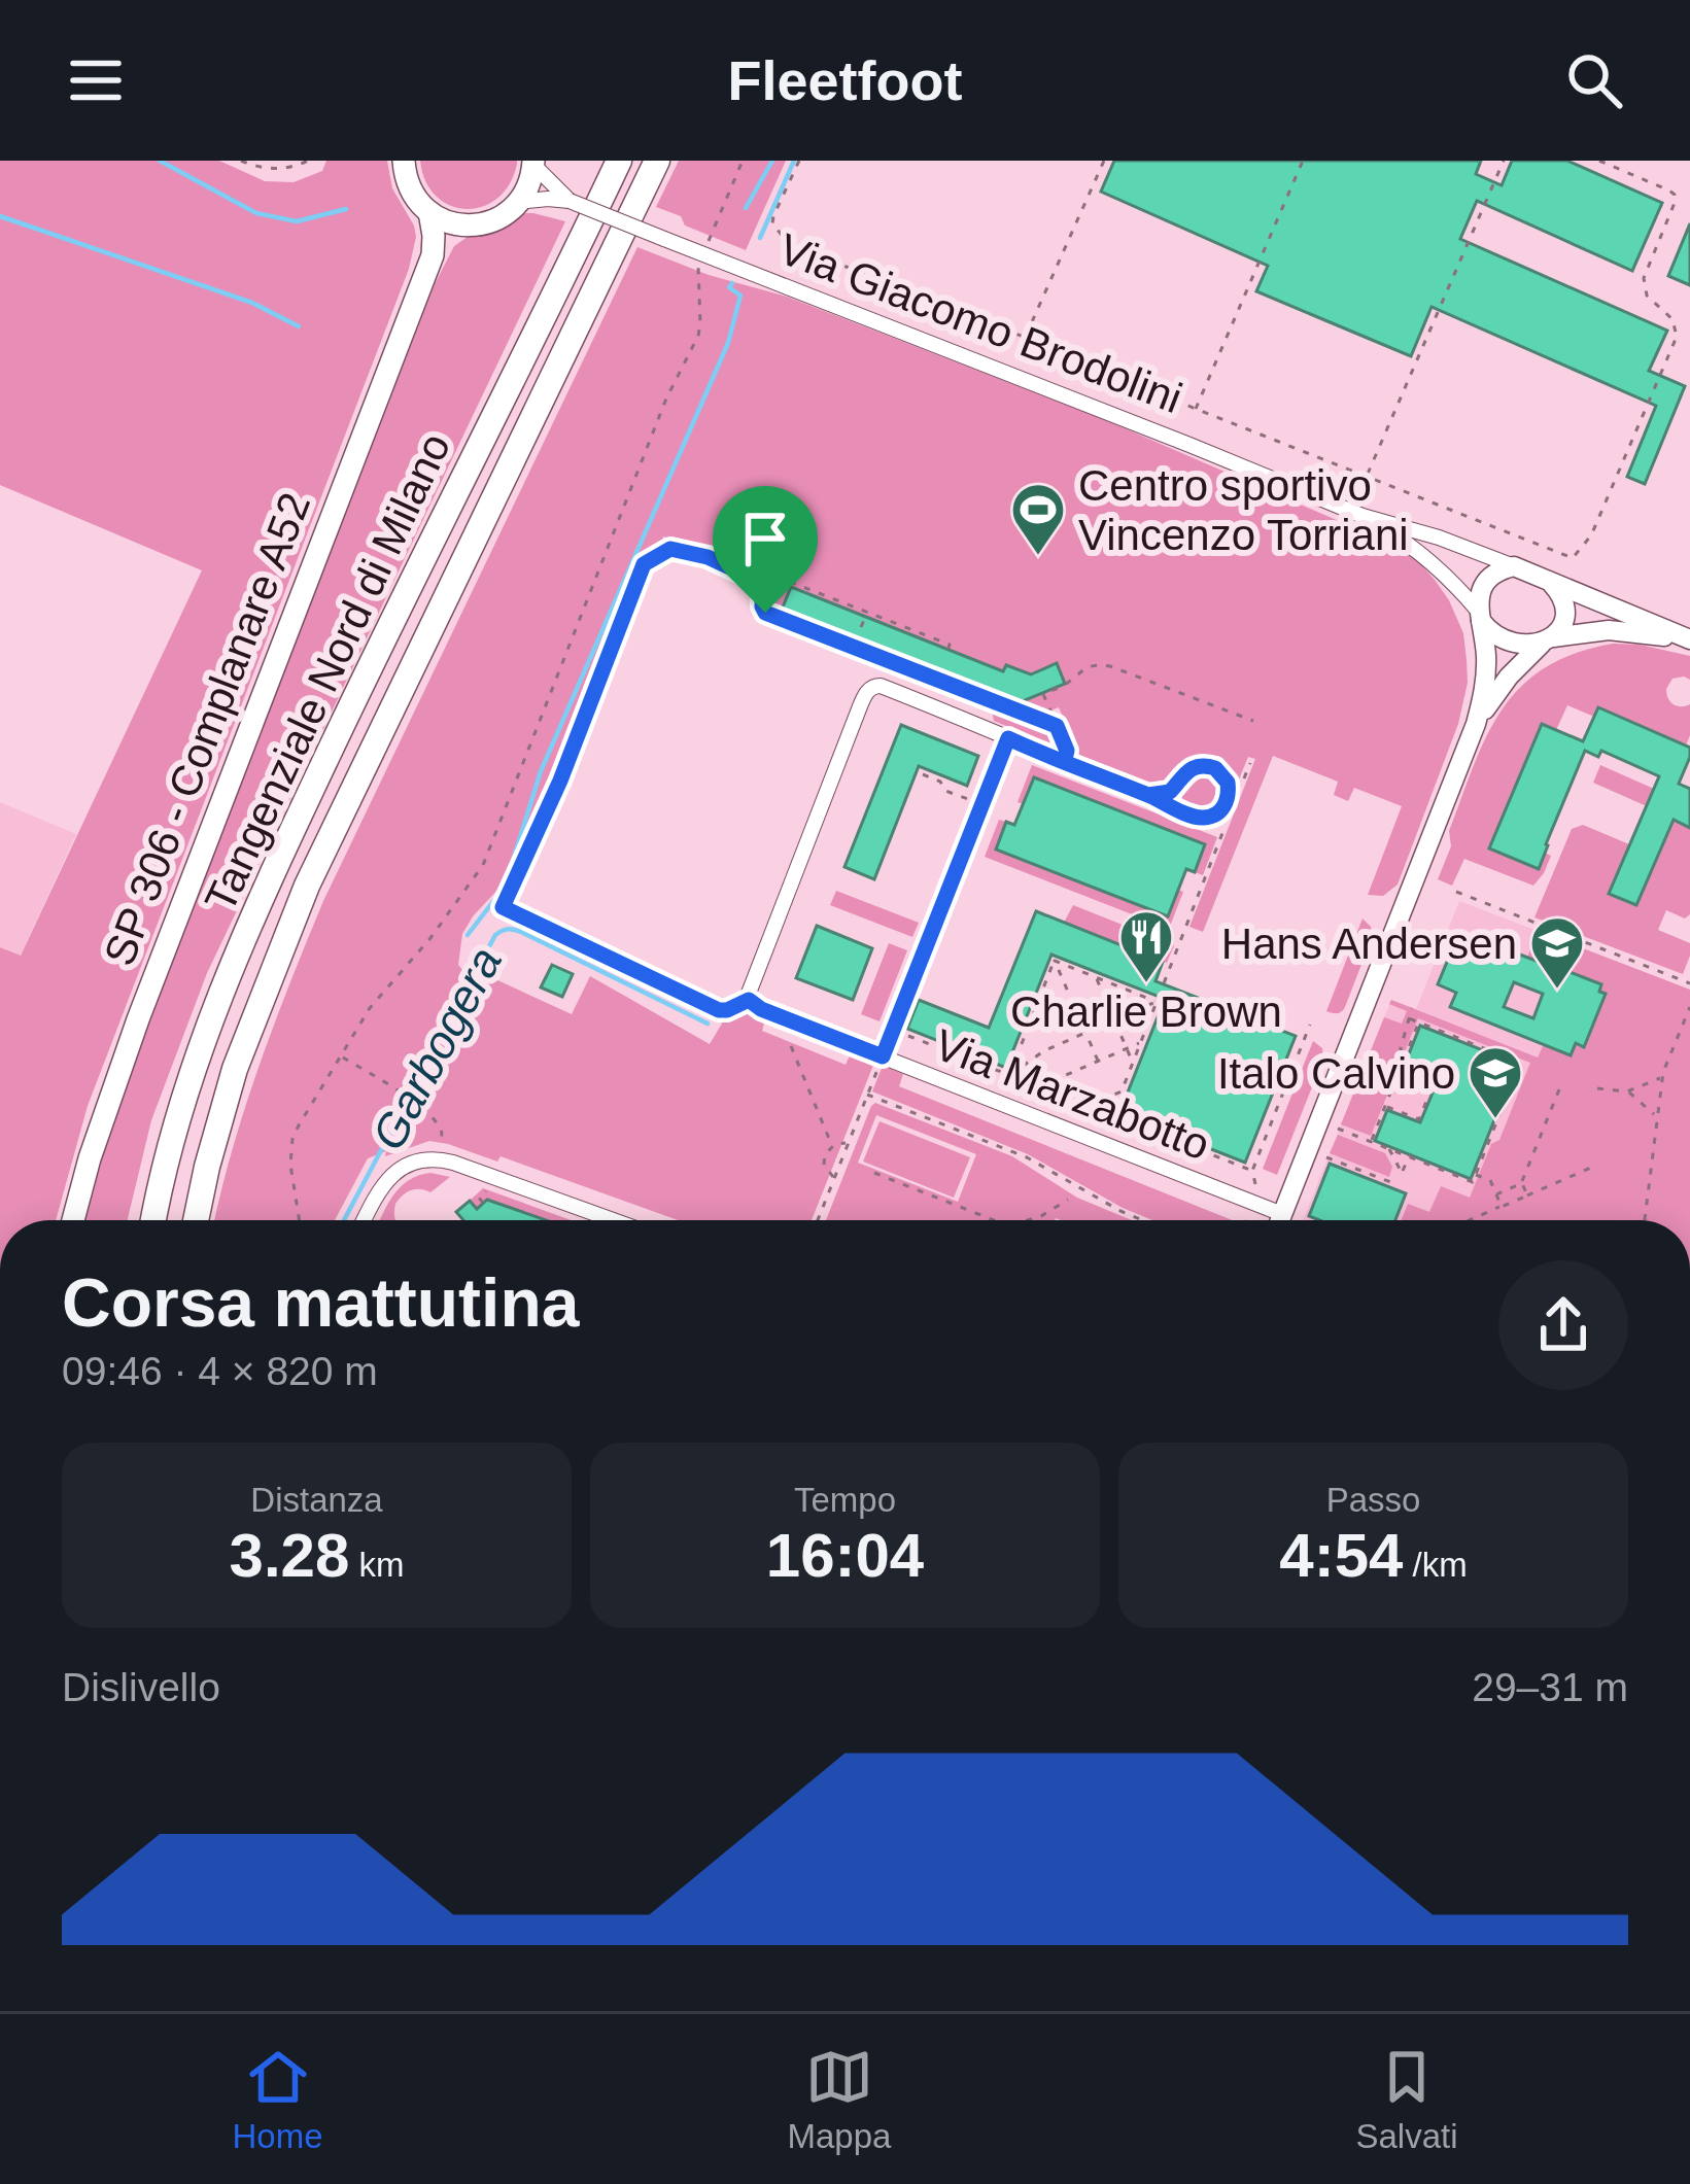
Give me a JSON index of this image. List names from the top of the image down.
{
  "streets": {
    "highway": ["Tangenziale Nord di Milano"],
    "main road": ["SP 306 - Complanare A52"],
    "street": ["Via Giacomo Brodolini", "Via Marzabotto"]
  },
  "water": ["Garbogera"],
  "places": {
    "sports": ["Centro sportivo Vincenzo Torriani"],
    "restaurant": ["Charlie Brown"],
    "school or university": ["Hans Andersen", "Italo Calvino"]
  },
  "page": {
    "header": "Fleetfoot",
    "heading": ["Corsa mattutina", "09:46 · 4 × 820 m"],
    "stats": [
      ["Distanza", "3.28 km"],
      ["Tempo", "16:04"],
      ["Passo", "4:54 /km"]
    ],
    "chart": ["Dislivello", "29–31 m"],
    "tabs": ["Home", "Mappa", "Salvati"]
  }
}
